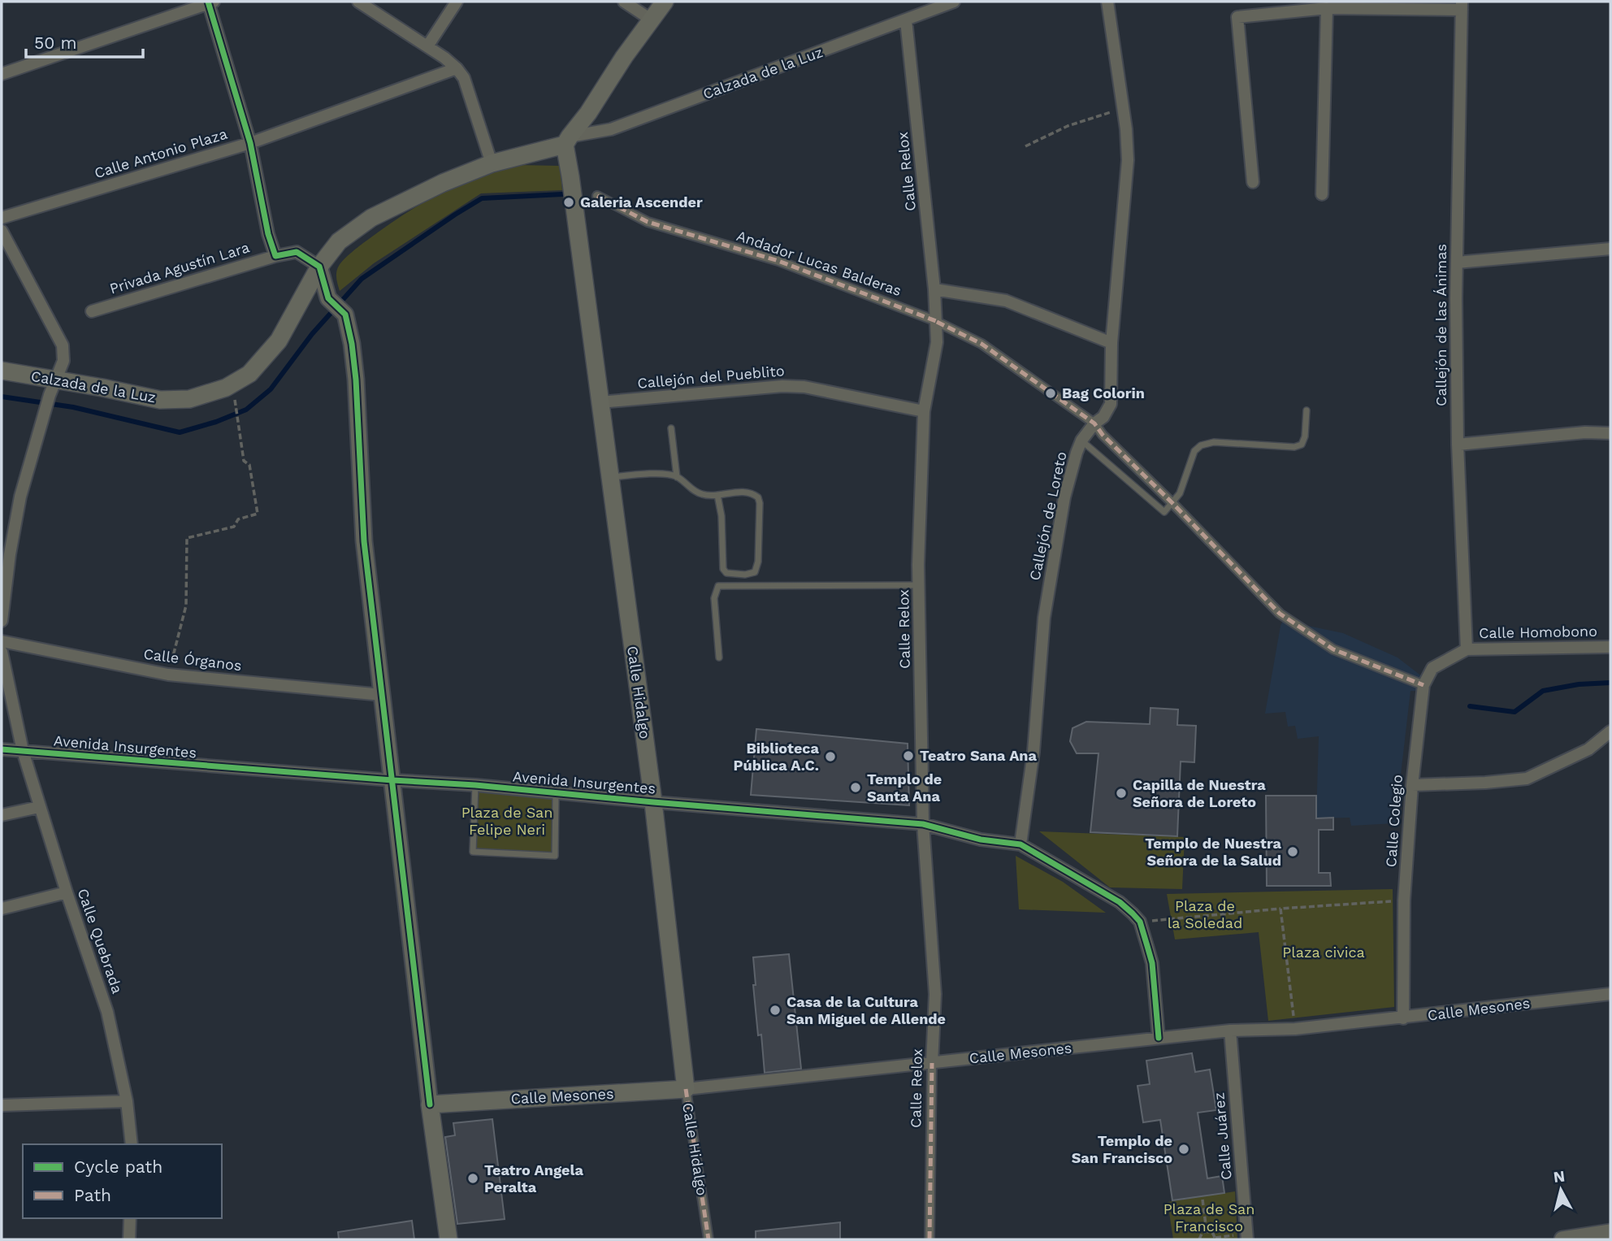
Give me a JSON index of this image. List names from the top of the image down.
{
  "streets": {
    "main road": ["Calzada de la Luz", "Calle Hidalgo", "Calle Mesones"],
    "street": [
      "Calle Antonio Plaza",
      "Calle Relox",
      "Andador Lucas Balderas",
      "Privada Agustín Lara",
      "Callejón de las Ánimas",
      "Callejón del Pueblito",
      "Callejón de Loreto",
      "Calle Homobono",
      "Calle Órganos",
      "Avenida Insurgentes",
      "Calle Colegio",
      "Calle Quebrada",
      "Calle Juárez"
    ]
  },
  "crossings": [
    ["Calzada de la Luz", "Calle Relox"],
    ["Calzada de la Luz", "Privada Agustín Lara"],
    ["Calzada de la Luz", "Calle Hidalgo"],
    ["Calle Relox", "Andador Lucas Balderas"],
    ["Calle Relox", "Callejón del Pueblito"],
    ["Calle Relox", "Avenida Insurgentes"],
    ["Calle Relox", "Calle Mesones"],
    ["Andador Lucas Balderas", "Callejón de Loreto"],
    ["Andador Lucas Balderas", "Calle Colegio"],
    ["Callejón de las Ánimas", "Calle Homobono"],
    ["Callejón del Pueblito", "Calle Hidalgo"],
    ["Callejón de Loreto", "Avenida Insurgentes"],
    ["Calle Hidalgo", "Avenida Insurgentes"],
    ["Calle Hidalgo", "Calle Mesones"],
    ["Avenida Insurgentes", "Calle Quebrada"],
    ["Calle Colegio", "Calle Mesones"],
    ["Calle Mesones", "Calle Juárez"]
  ],
  "parks": [
    "Plaza de San Felipe Neri",
    "Plaza de la Soledad",
    "Plaza civica",
    "Plaza de San Francisco"
  ],
  "places": [
    "Galeria Ascender",
    "Bag Colorin",
    "Teatro Sana Ana",
    "Biblioteca Pública A.C.",
    "Templo de Santa Ana",
    "Capilla de Nuestra Señora de Loreto",
    "Templo de Nuestra Señora de la Salud",
    "Casa de la Cultura San Miguel de Allende",
    "Templo de San Francisco",
    "Teatro Angela Peralta"
  ],
  "legend": ["Cycle path", "Path"],
  "scale_bar": "50 m",
  "north": "top"
}
